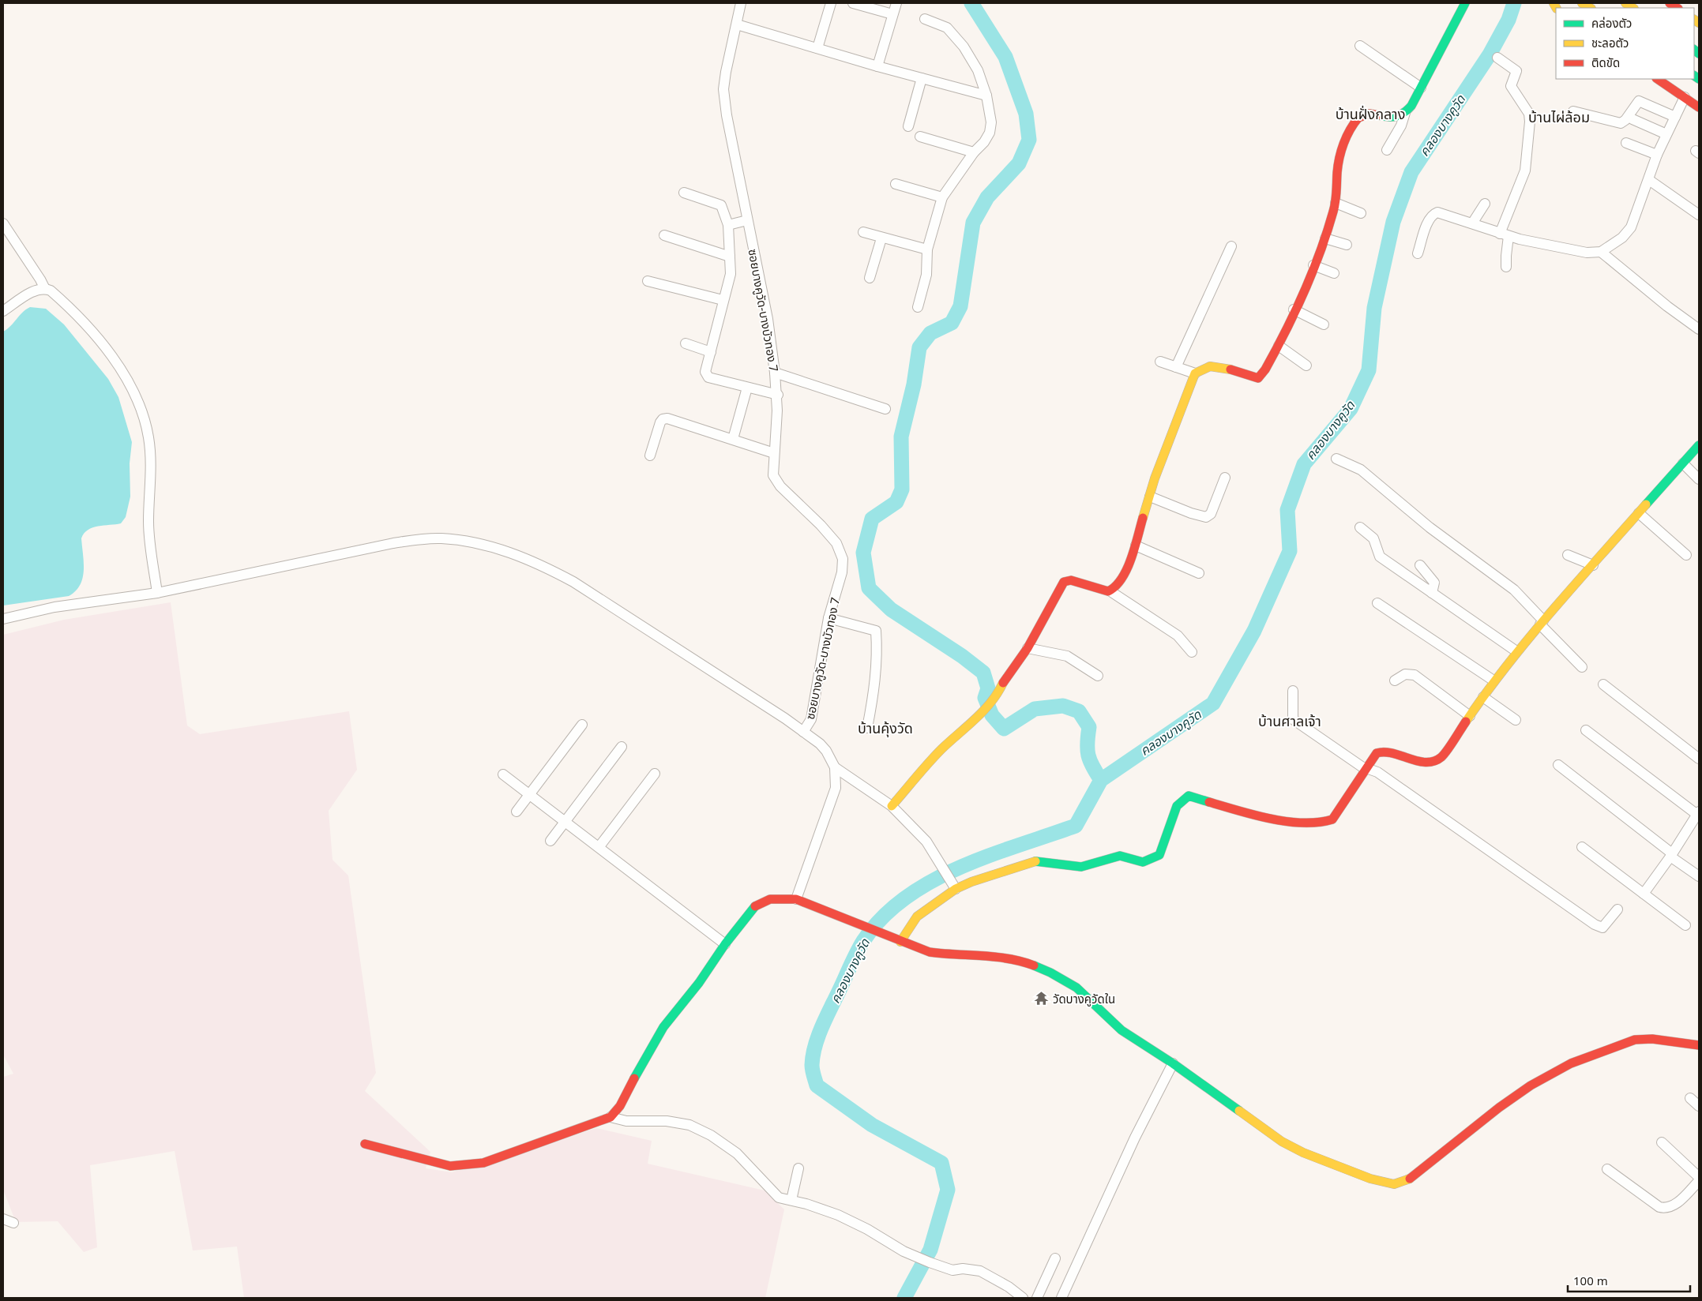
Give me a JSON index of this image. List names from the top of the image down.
{
  "streets": {
    "street": ["ซอยบางคูวัด-บางบัวทอง 7"]
  },
  "districts": [
    "บ้านฝั่งกลาง",
    "บ้านไผ่ล้อม",
    "บ้านศาลเจ้า",
    "บ้านคุ้งวัด"
  ],
  "water": ["คลองบางคูวัด"],
  "places": {
    "temple": ["วัดบางคูวัดใน"]
  },
  "legend": ["คล่องตัว", "ชะลอตัว", "ติดขัด"],
  "scale_bar": "100 m"
}
